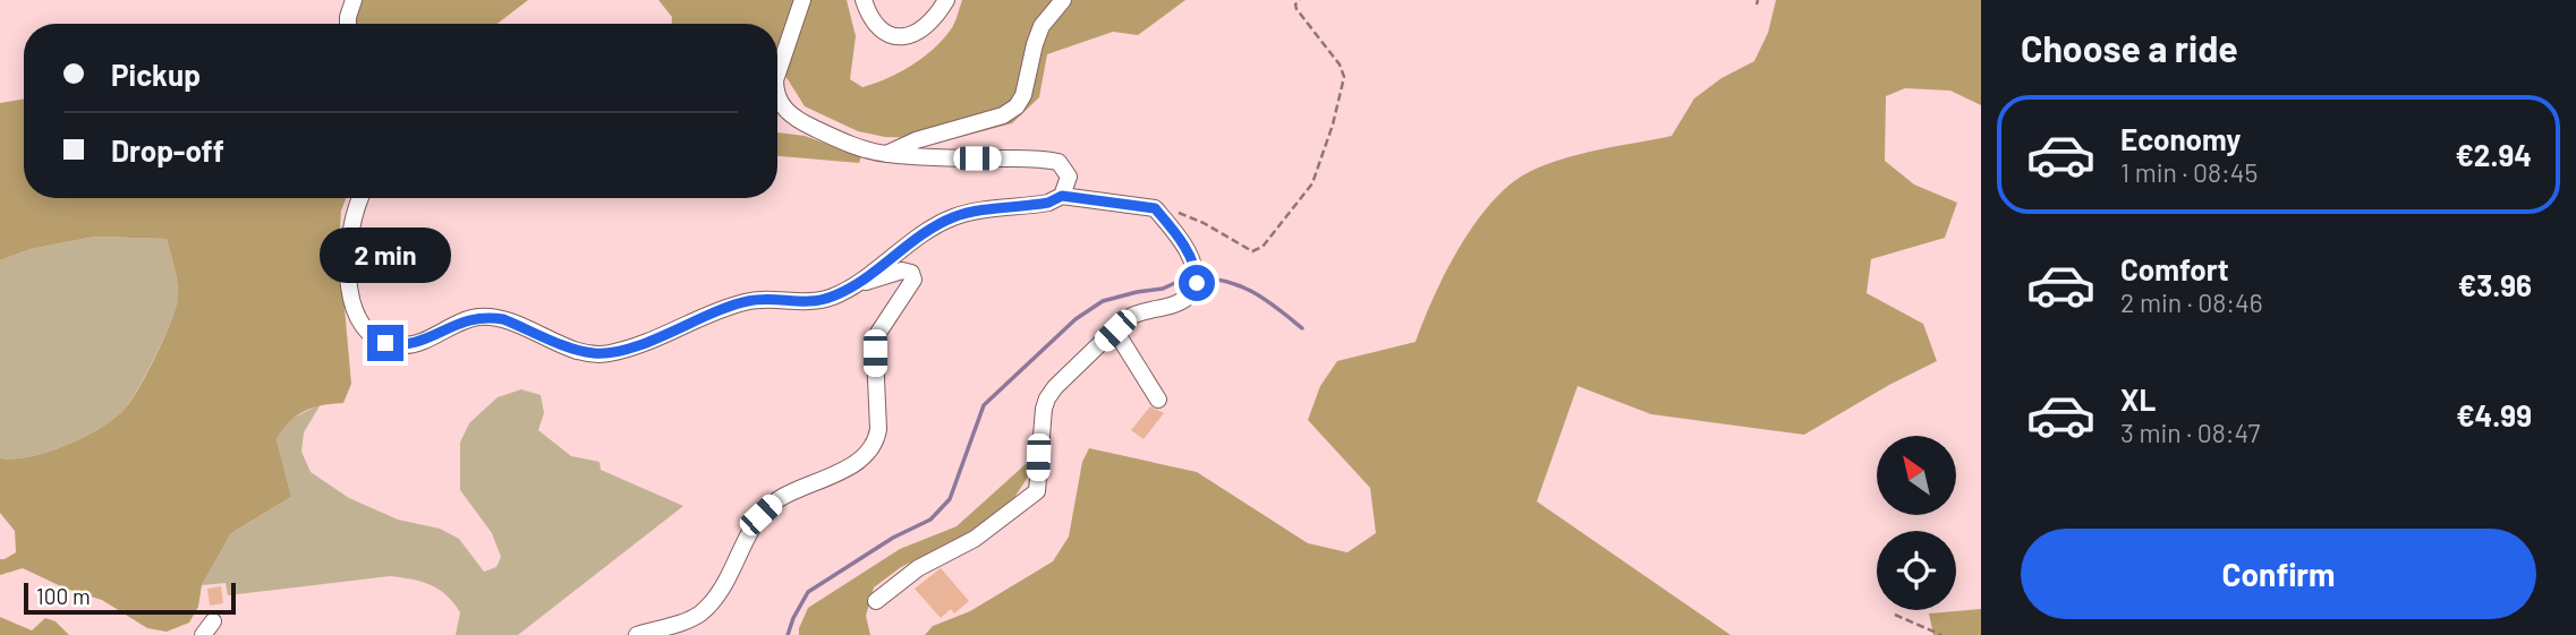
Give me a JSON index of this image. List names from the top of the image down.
{
  "scale_bar": "100 m",
  "north": "top left",
  "page": {
    "heading": "Choose a ride",
    "banner": ["Pickup", "Drop-off"],
    "list": [
      {
        "name": "Economy",
        "note": "1 min · 08:45",
        "value": "€2.94"
      },
      {
        "name": "Comfort",
        "note": "2 min · 08:46",
        "value": "€3.96"
      },
      {
        "name": "XL",
        "note": "3 min · 08:47",
        "value": "€4.99"
      }
    ],
    "bubble": "2 min",
    "buttons": "Confirm",
    "scale": "100 m"
  }
}
